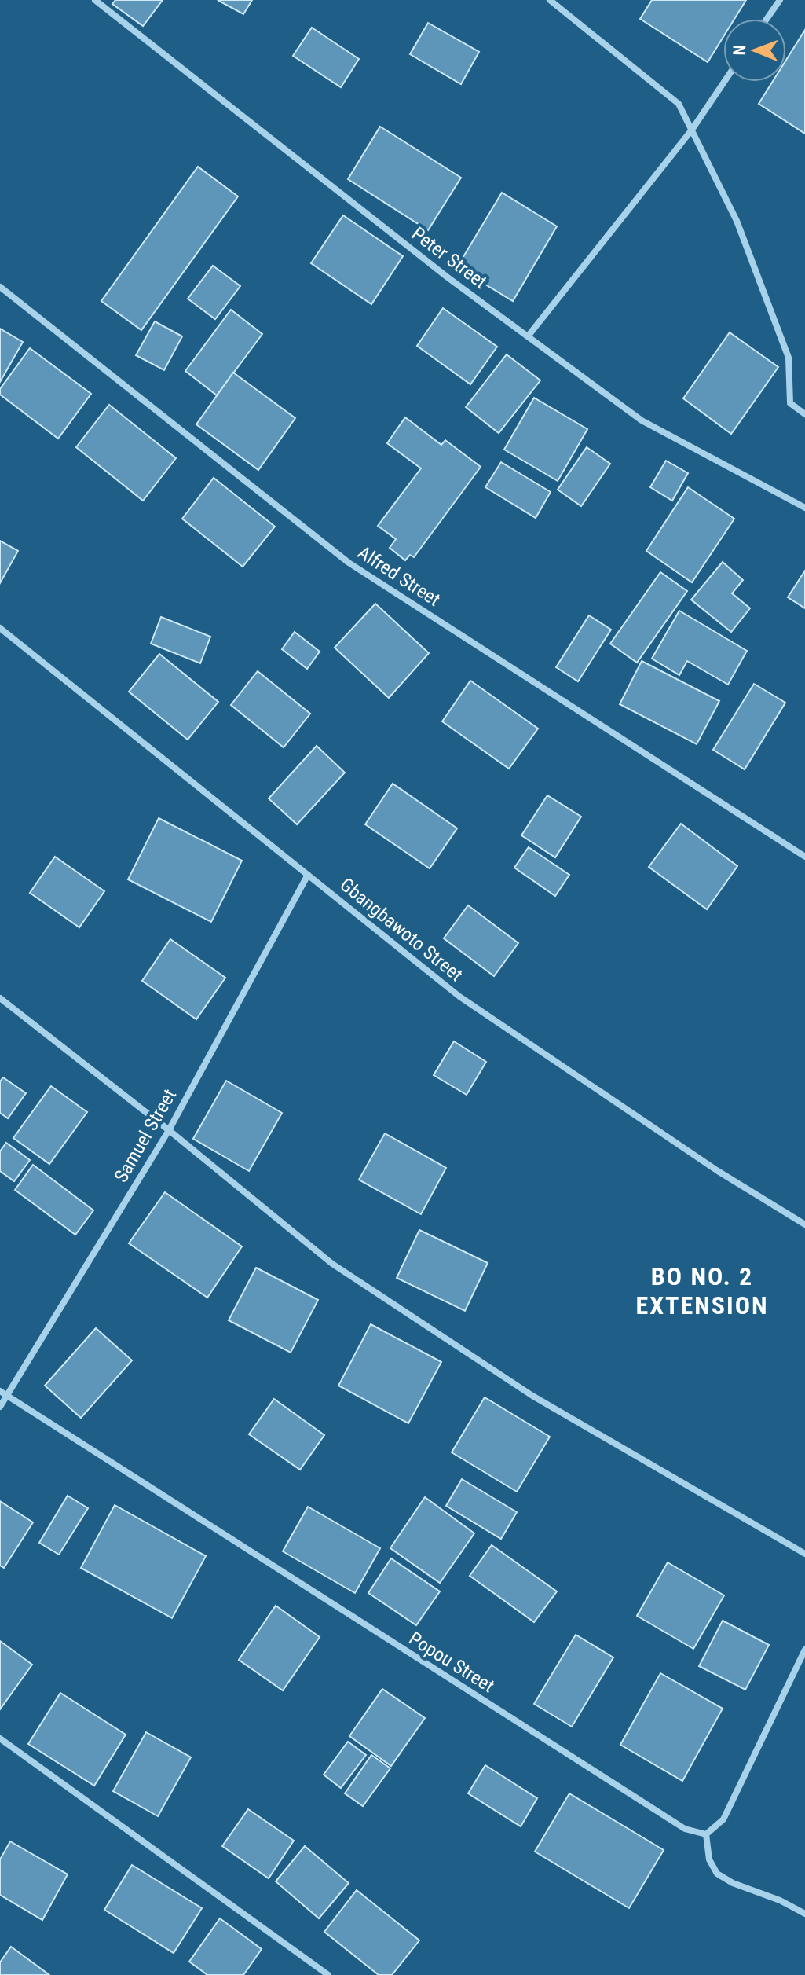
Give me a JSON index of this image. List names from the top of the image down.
{
  "streets": {
    "street": [
      "Peter Street",
      "Alfred Street",
      "Gbangbawoto Street",
      "Samuel Street",
      "Popou Street"
    ]
  },
  "crossings": [
    ["Gbangbawoto Street", "Samuel Street"],
    ["Samuel Street", "Popou Street"]
  ],
  "districts": ["BO NO. 2 EXTENSION"],
  "north": "left"
}
